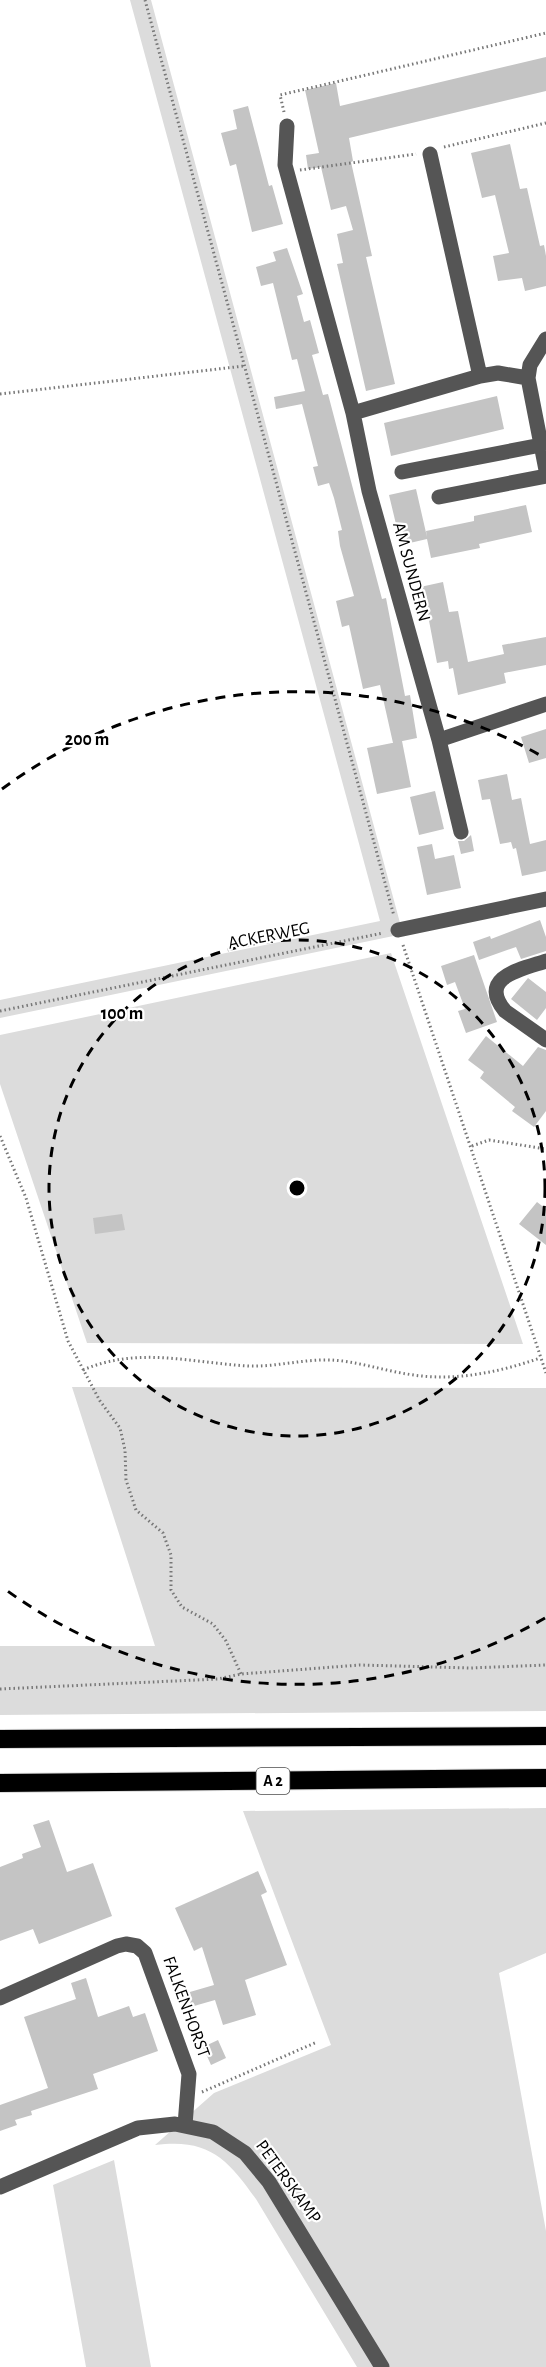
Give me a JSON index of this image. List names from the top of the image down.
{
  "streets": {
    "highway": ["A 2"],
    "street": ["AM SUNDERN", "FALKENHORST", "PETERSKAMP"],
    "path": ["ACKERWEG"]
  },
  "crossings": [
    ["FALKENHORST", "PETERSKAMP"]
  ],
  "rings": ["200 m", "100 m"]
}
